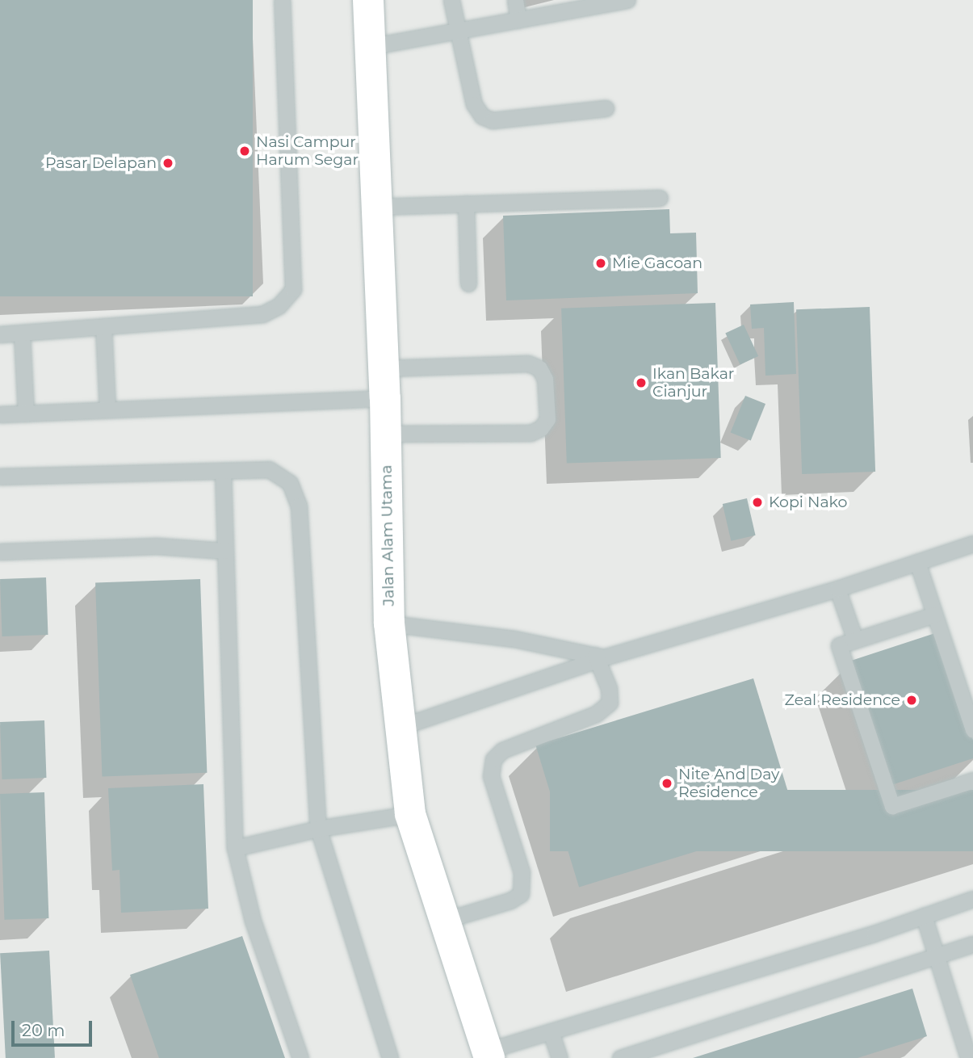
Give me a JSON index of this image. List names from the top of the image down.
{
  "streets": {
    "main road": ["Jalan Alam Utama"]
  },
  "places": [
    "Nasi Campur Harum Segar",
    "Pasar Delapan",
    "Mie Gacoan",
    "Ikan Bakar Cianjur",
    "Kopi Nako",
    "Zeal Residence",
    "Nite And Day Residence"
  ],
  "scale_bar": "20 m"
}
